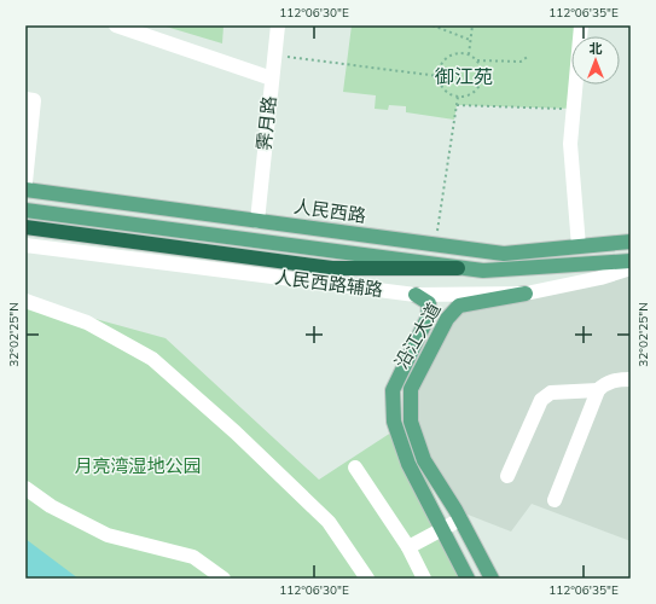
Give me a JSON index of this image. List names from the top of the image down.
{
  "streets": {
    "main road": ["人民西路", "沿江大道"],
    "street": ["霁月路", "人民西路辅路"]
  },
  "crossings": [
    ["霁月路", "人民西路"],
    ["人民西路辅路", "沿江大道"]
  ],
  "districts": ["御江苑"],
  "parks": ["月亮湾湿地公园"],
  "north": "top",
  "coordinates": ["112°06'30\"E", "112°06'35\"E", "32°02'25\"N"]
}
